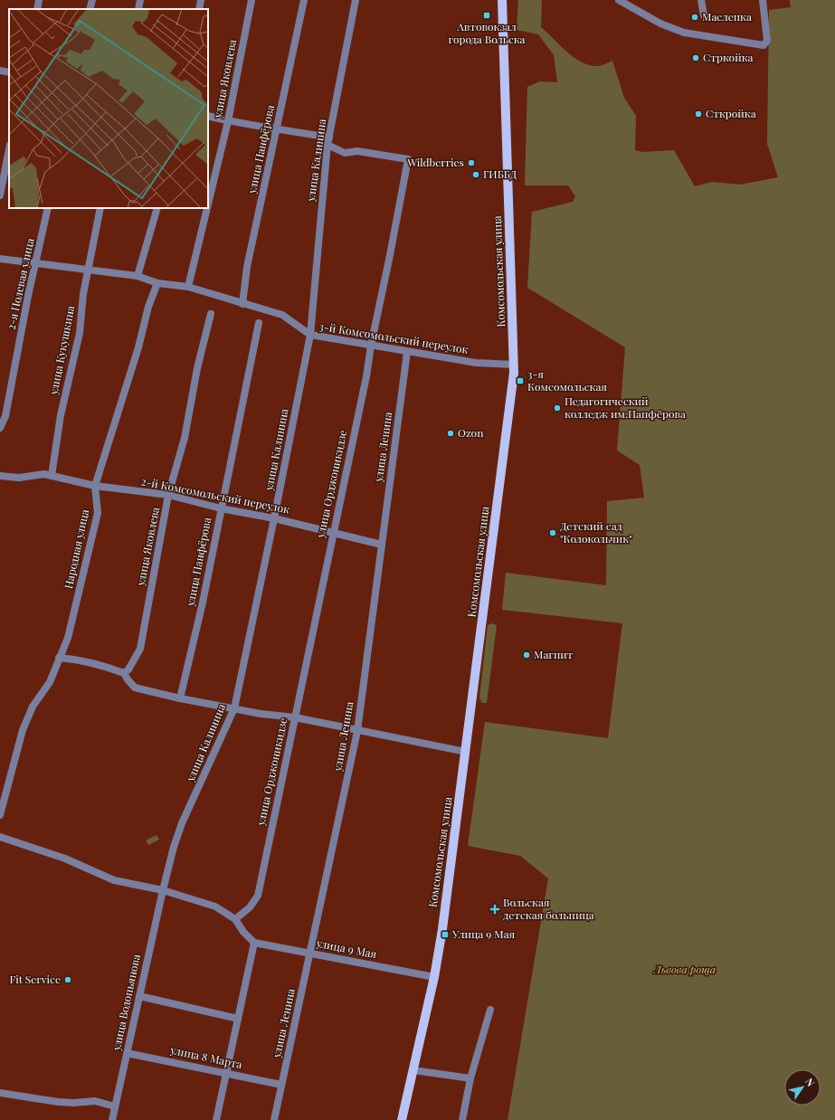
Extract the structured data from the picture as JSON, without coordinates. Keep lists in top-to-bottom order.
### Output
{
  "streets": {
    "main road": ["Комсомольская улица"],
    "street": [
      "улица Яковлева",
      "улица Панфёрова",
      "улица Калинина",
      "2-я Полевая улица",
      "3-й Комсомольский переулок",
      "улица Кукушкина",
      "улица Ленина",
      "улица Орджоникидзе",
      "2-й Комсомольский переулок",
      "Народная улица",
      "улица 9 Мая",
      "улица Водопьянова",
      "улица 8 Марта"
    ]
  },
  "crossings": [
    ["улица Яковлева", "3-й Комсомольский переулок"],
    ["улица Яковлева", "2-й Комсомольский переулок"],
    ["улица Панфёрова", "3-й Комсомольский переулок"],
    ["улица Панфёрова", "2-й Комсомольский переулок"],
    ["улица Калинина", "3-й Комсомольский переулок"],
    ["улица Калинина", "улица Орджоникидзе"],
    ["улица Калинина", "2-й Комсомольский переулок"],
    ["улица Калинина", "улица Водопьянова"],
    ["Комсомольская улица", "3-й Комсомольский переулок"],
    ["Комсомольская улица", "улица 9 Мая"],
    ["2-я Полевая улица", "3-й Комсомольский переулок"],
    ["3-й Комсомольский переулок", "улица Кукушкина"],
    ["3-й Комсомольский переулок", "улица Ленина"],
    ["3-й Комсомольский переулок", "улица Орджоникидзе"],
    ["3-й Комсомольский переулок", "Народная улица"],
    ["улица Кукушкина", "2-й Комсомольский переулок"],
    ["улица Ленина", "2-й Комсомольский переулок"],
    ["улица Ленина", "улица 9 Мая"],
    ["улица Ленина", "улица 8 Марта"],
    ["улица Орджоникидзе", "2-й Комсомольский переулок"],
    ["2-й Комсомольский переулок", "Народная улица"],
    ["улица Водопьянова", "улица 8 Марта"]
  ],
  "parks": ["Львова роща"],
  "places": {
    "transit": ["Автовокзал города Вольска", "3-я Комсомольская", "Улица 9 Мая"],
    "other": [
      "Масленка",
      "Стркойка",
      "Сткройка",
      "Wildberries",
      "ГИББД",
      "Педагогический колледж им.Панфёрова",
      "Ozon",
      "Детский сад \"Колокольчик\"",
      "Магнит",
      "Fit Service"
    ],
    "health": ["Вольская детская больница"]
  },
  "north": "top right"
}
